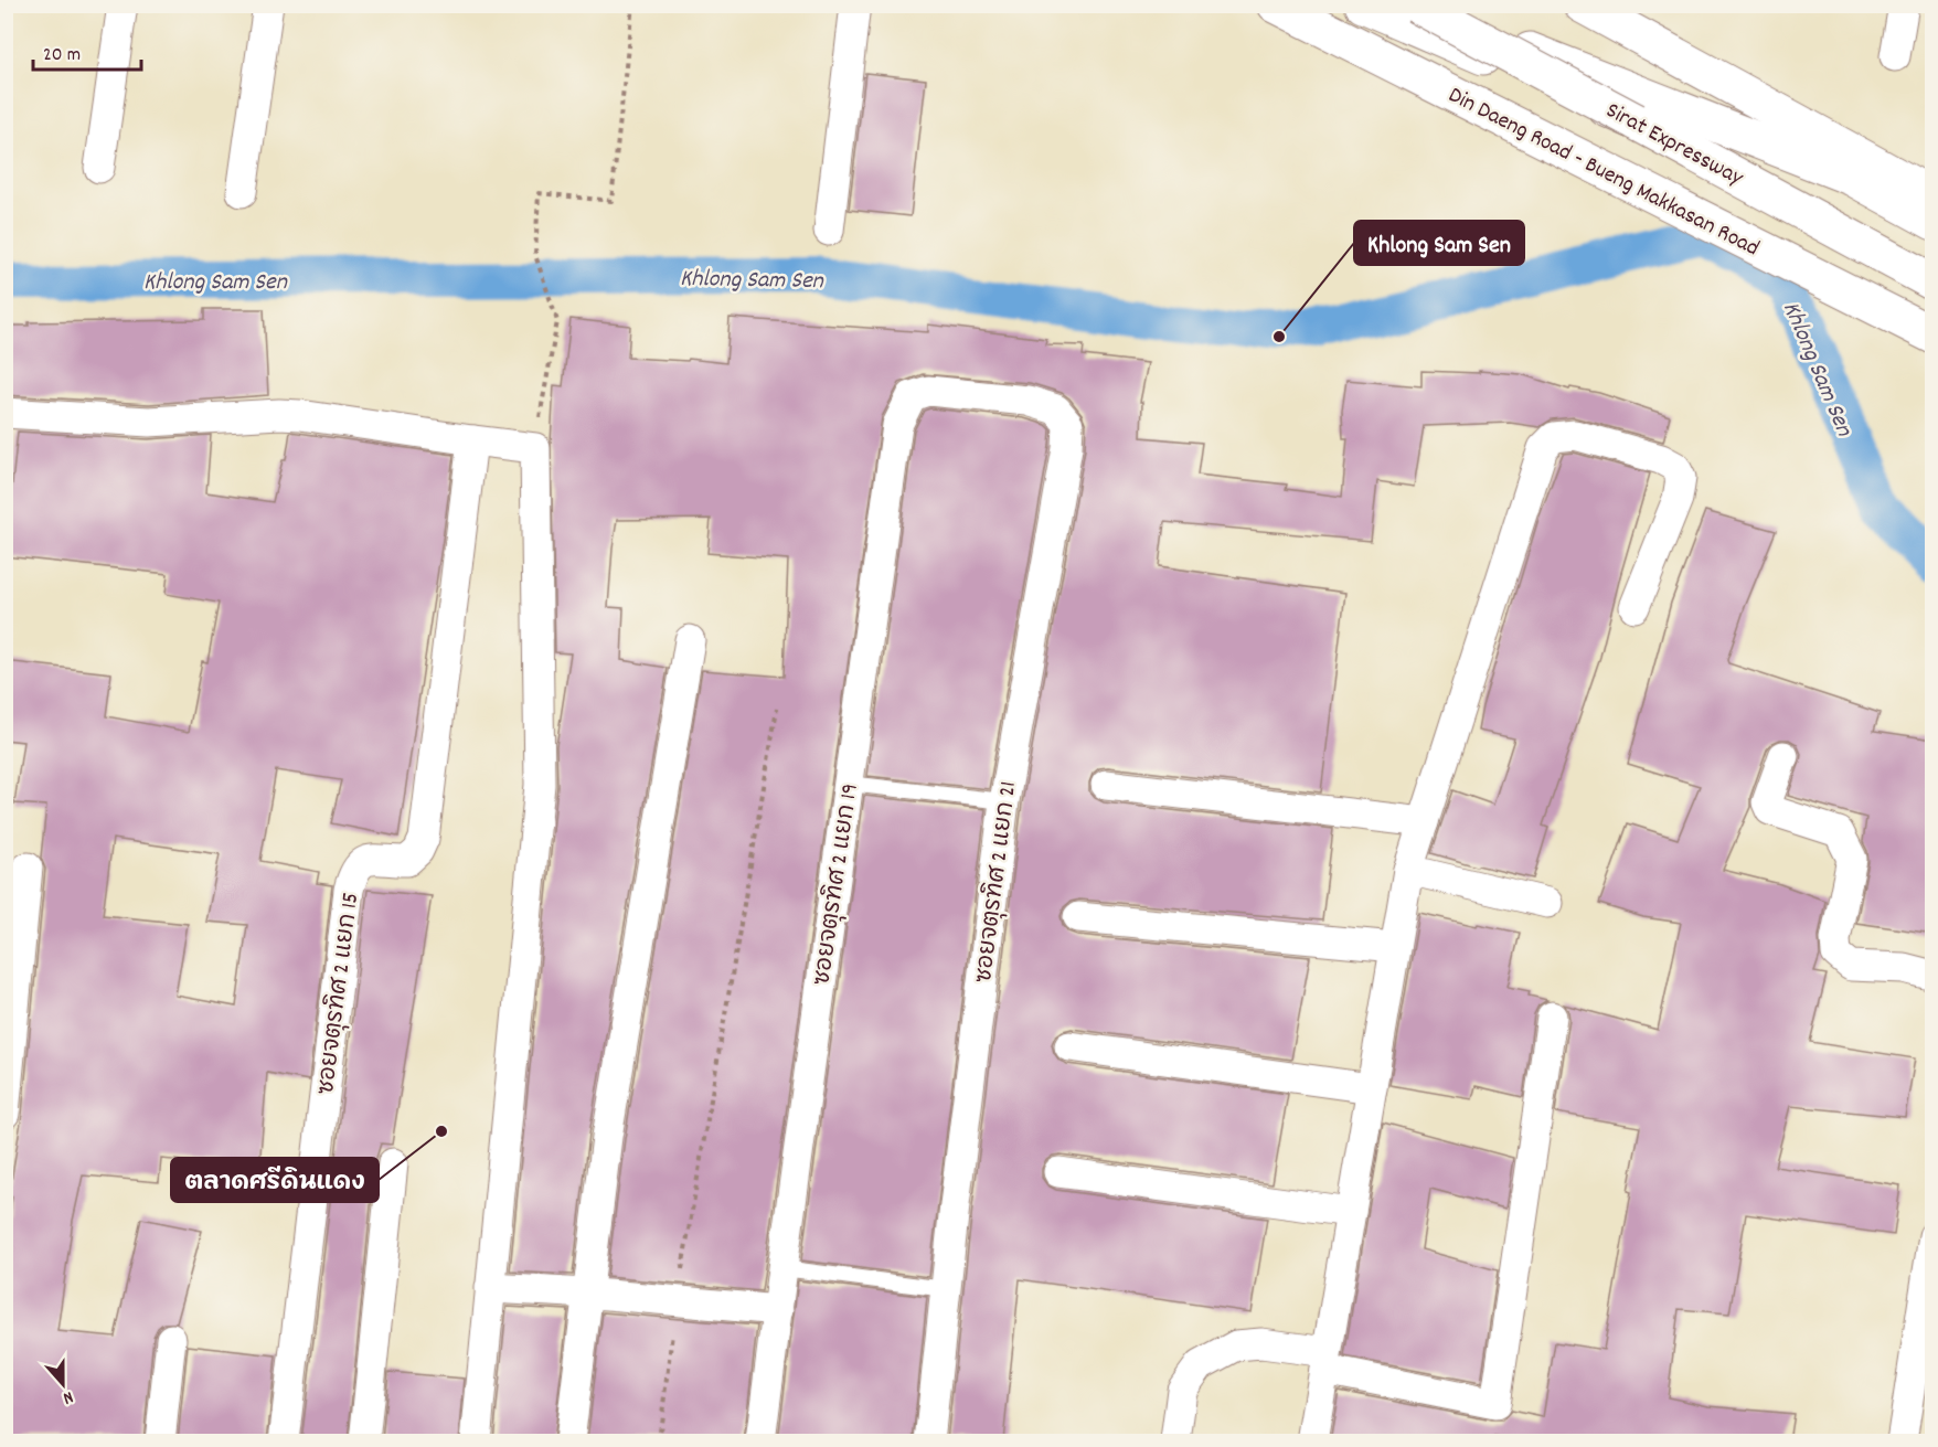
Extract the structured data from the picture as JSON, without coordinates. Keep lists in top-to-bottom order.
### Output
{
  "streets": {
    "main road": ["Sirat Expressway", "Din Daeng Road - Bueng Makkasan Road"],
    "street": ["ซอยจตุรทิศ 2 แยก 21", "ซอยจตุรทิศ 2 แยก 19", "ซอยจตุรทิศ 2 แยก 15"]
  },
  "crossings": [
    ["ซอยจตุรทิศ 2 แยก 21", "ซอยจตุรทิศ 2 แยก 19"]
  ],
  "water": ["Khlong Sam Sen"],
  "places": ["Khlong Sam Sen", "ตลาดศรีดินแดง"],
  "scale_bar": "20 m",
  "north": "bottom"
}
